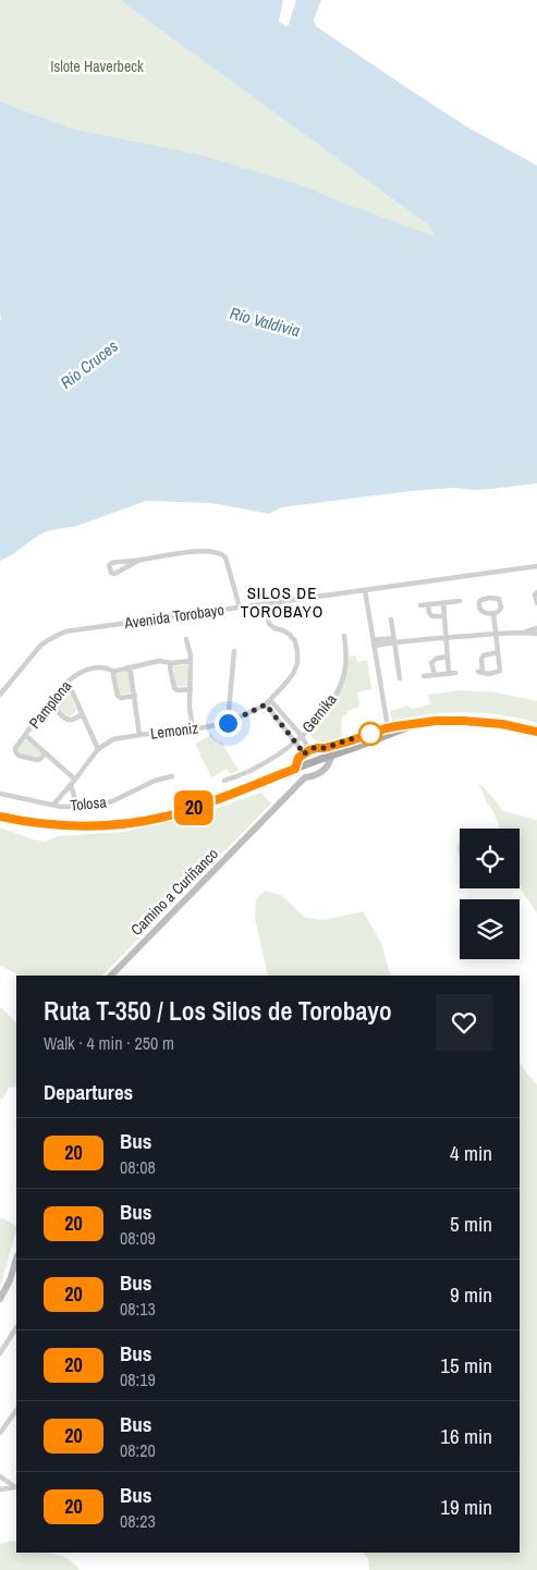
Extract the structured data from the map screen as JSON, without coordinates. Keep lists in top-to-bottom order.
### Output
{
  "streets": {
    "street": [
      "Avenida Torobayo",
      "Pamplona",
      "Gernika",
      "Lemoniz",
      "Tolosa",
      "Camino a Curiñanco"
    ]
  },
  "crossings": [
    ["Avenida Torobayo", "Lemoniz"],
    ["Lemoniz", "Tolosa"]
  ],
  "districts": ["SILOS DE TOROBAYO"],
  "water": ["Río Valdivia", "Río Cruces"],
  "parks": ["Islote Haverbeck"],
  "lines": ["bus line 20"],
  "page": {
    "on_map": "20",
    "heading": [
      ["Ruta T-350 / Los Silos de Torobayo", "Walk · 4 min · 250 m"],
      "Departures"
    ],
    "list": [
      {
        "mark": "20",
        "name": "Bus",
        "note": "08:08",
        "value": "4 min"
      },
      {
        "mark": "20",
        "name": "Bus",
        "note": "08:09",
        "value": "5 min"
      },
      {
        "mark": "20",
        "name": "Bus",
        "note": "08:13",
        "value": "9 min"
      },
      {
        "mark": "20",
        "name": "Bus",
        "note": "08:19",
        "value": "15 min"
      },
      {
        "mark": "20",
        "name": "Bus",
        "note": "08:20",
        "value": "16 min"
      },
      {
        "mark": "20",
        "name": "Bus",
        "note": "08:23",
        "value": "19 min"
      }
    ]
  }
}
